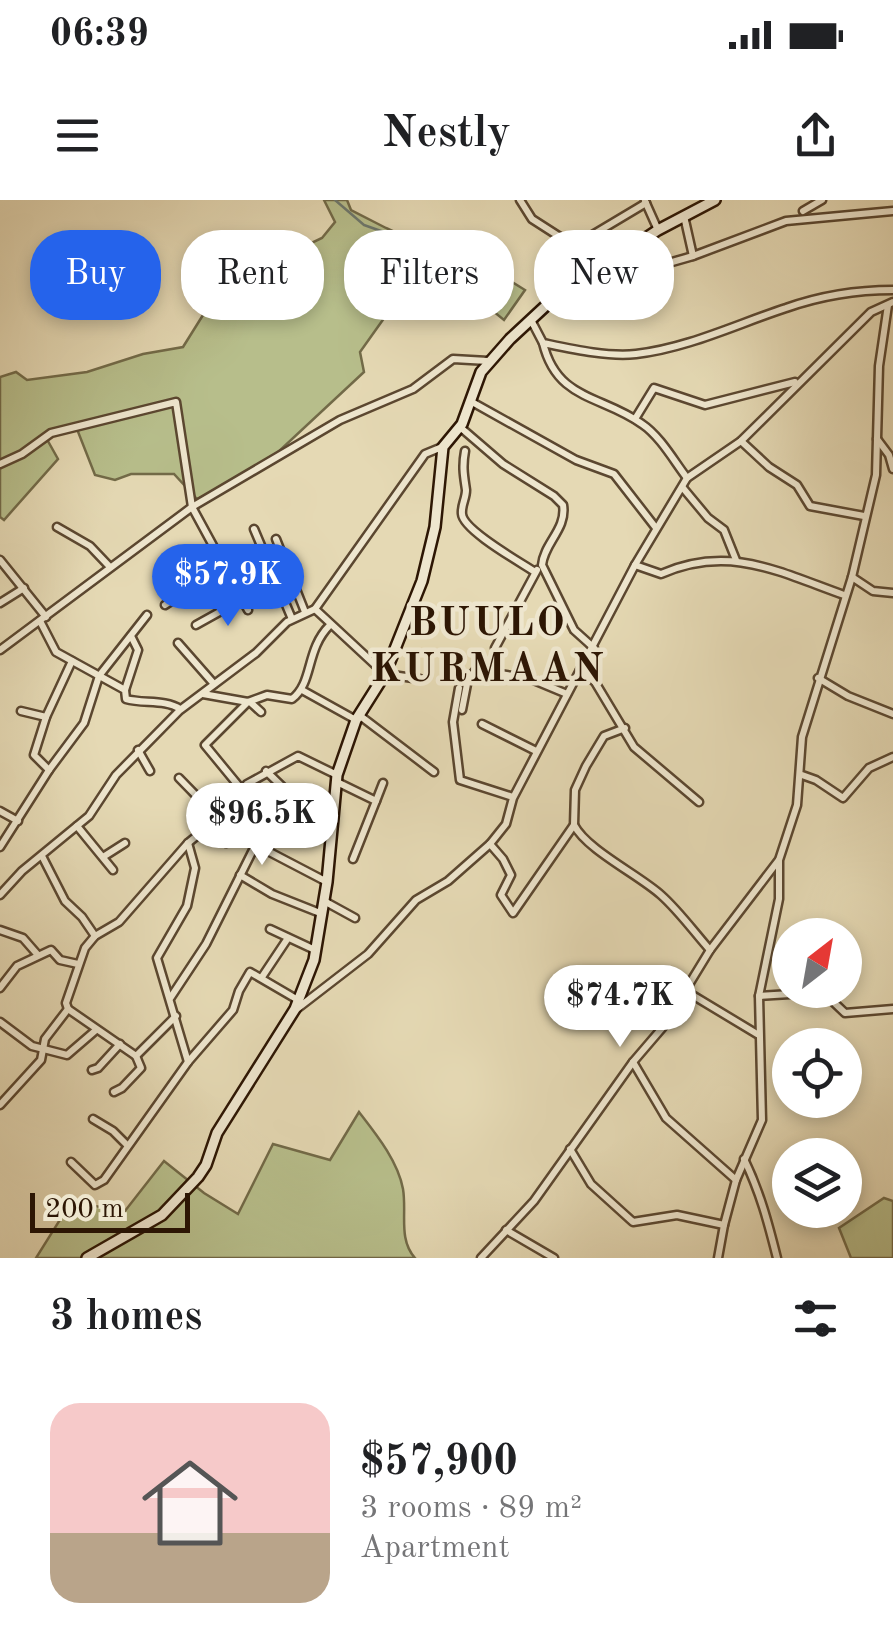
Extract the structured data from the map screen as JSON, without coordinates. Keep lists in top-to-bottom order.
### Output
{
  "districts": ["BUULO KURMAAN"],
  "scale_bar": "200 m",
  "north": "top right",
  "page": {
    "status": "06:39",
    "header": "Nestly",
    "chip": [
      "Buy",
      "Rent",
      "Filters",
      "New"
    ],
    "price": ["$57.9K", "$96.5K", "$74.7K"],
    "scale": "200 m",
    "heading": "3 homes",
    "list": [
      {
        "name": "$57,900",
        "note": "3 rooms · 89 m² · Apartment"
      }
    ]
  }
}
